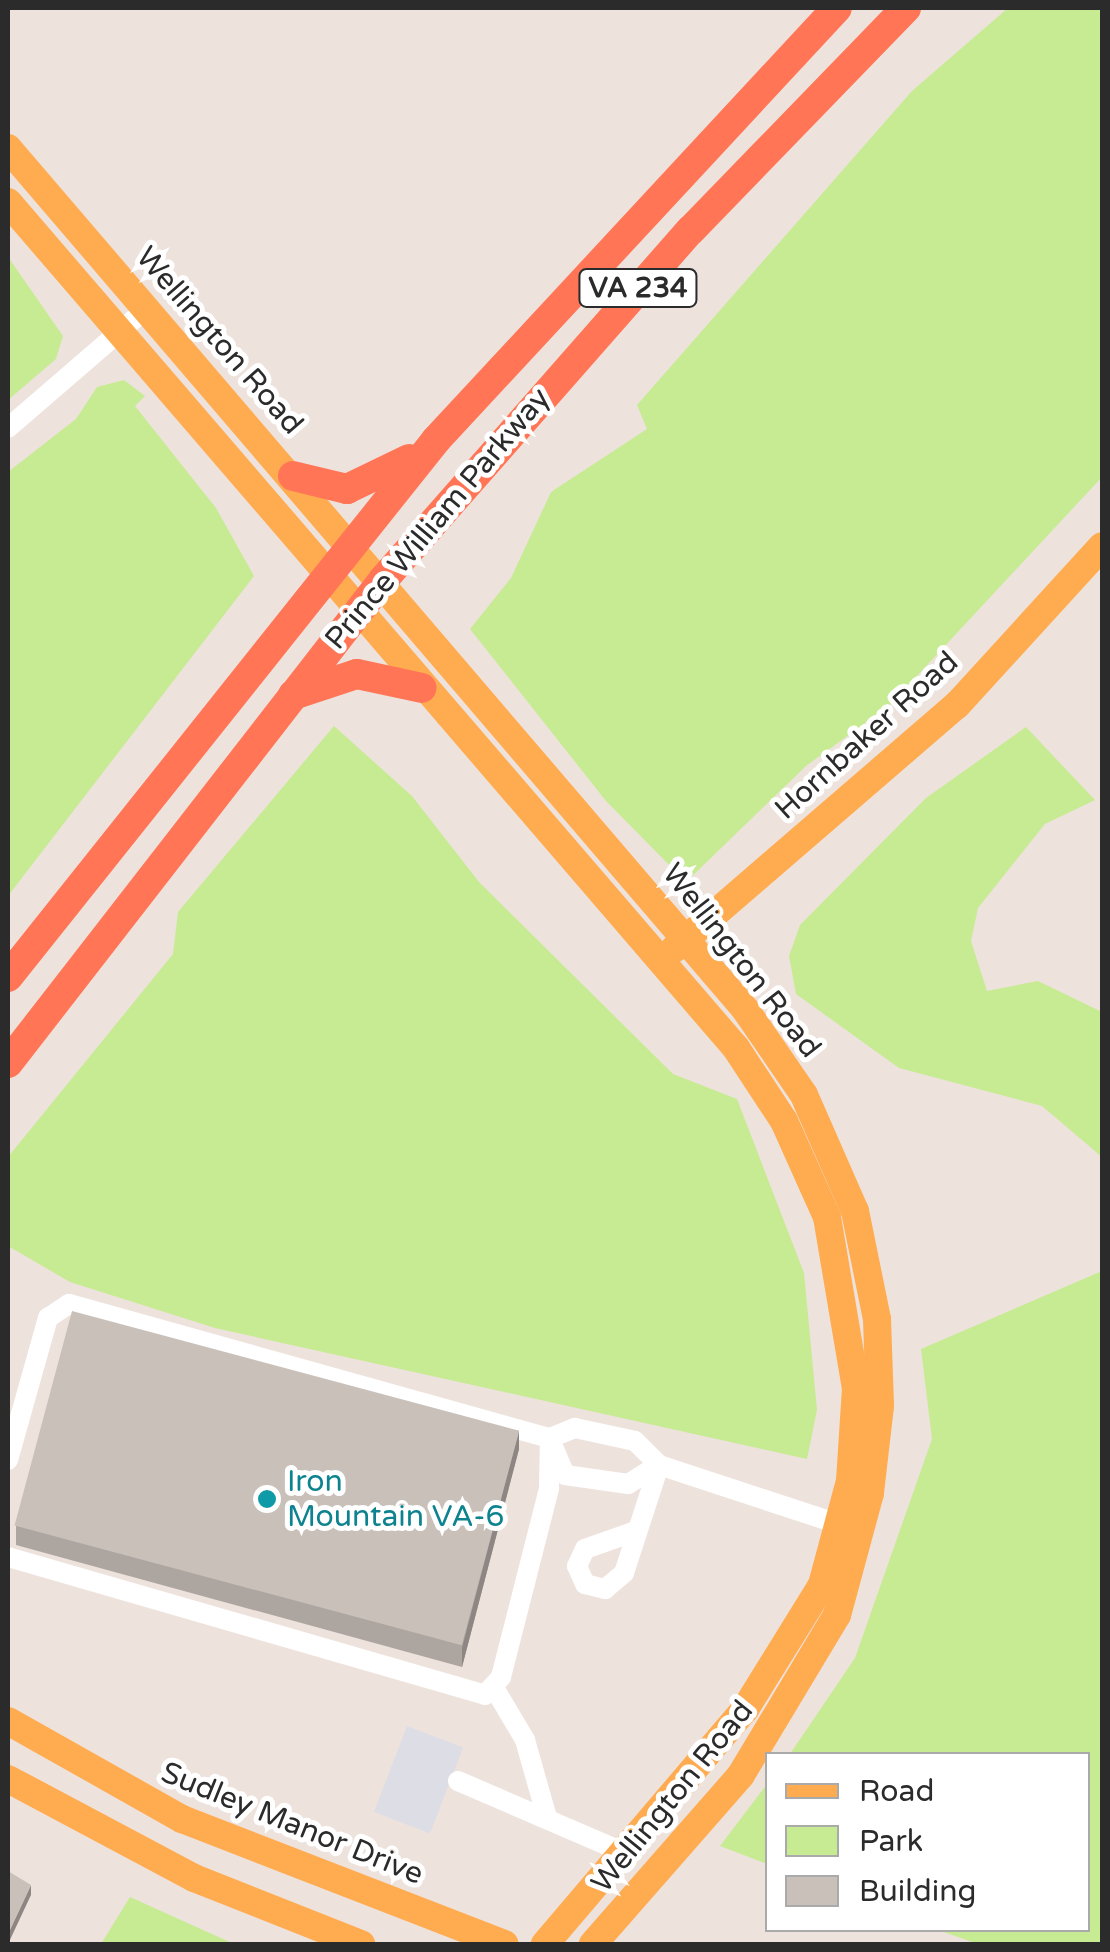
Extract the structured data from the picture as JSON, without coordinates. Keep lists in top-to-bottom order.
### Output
{
  "streets": {
    "highway": ["VA 234", "Prince William Parkway"],
    "main road": ["Wellington Road", "Hornbaker Road", "Sudley Manor Drive"]
  },
  "crossings": [
    ["Wellington Road", "Prince William Parkway"],
    ["Wellington Road", "Hornbaker Road"]
  ],
  "places": ["Iron Mountain VA-6"],
  "legend": ["Road", "Park", "Building"]
}
